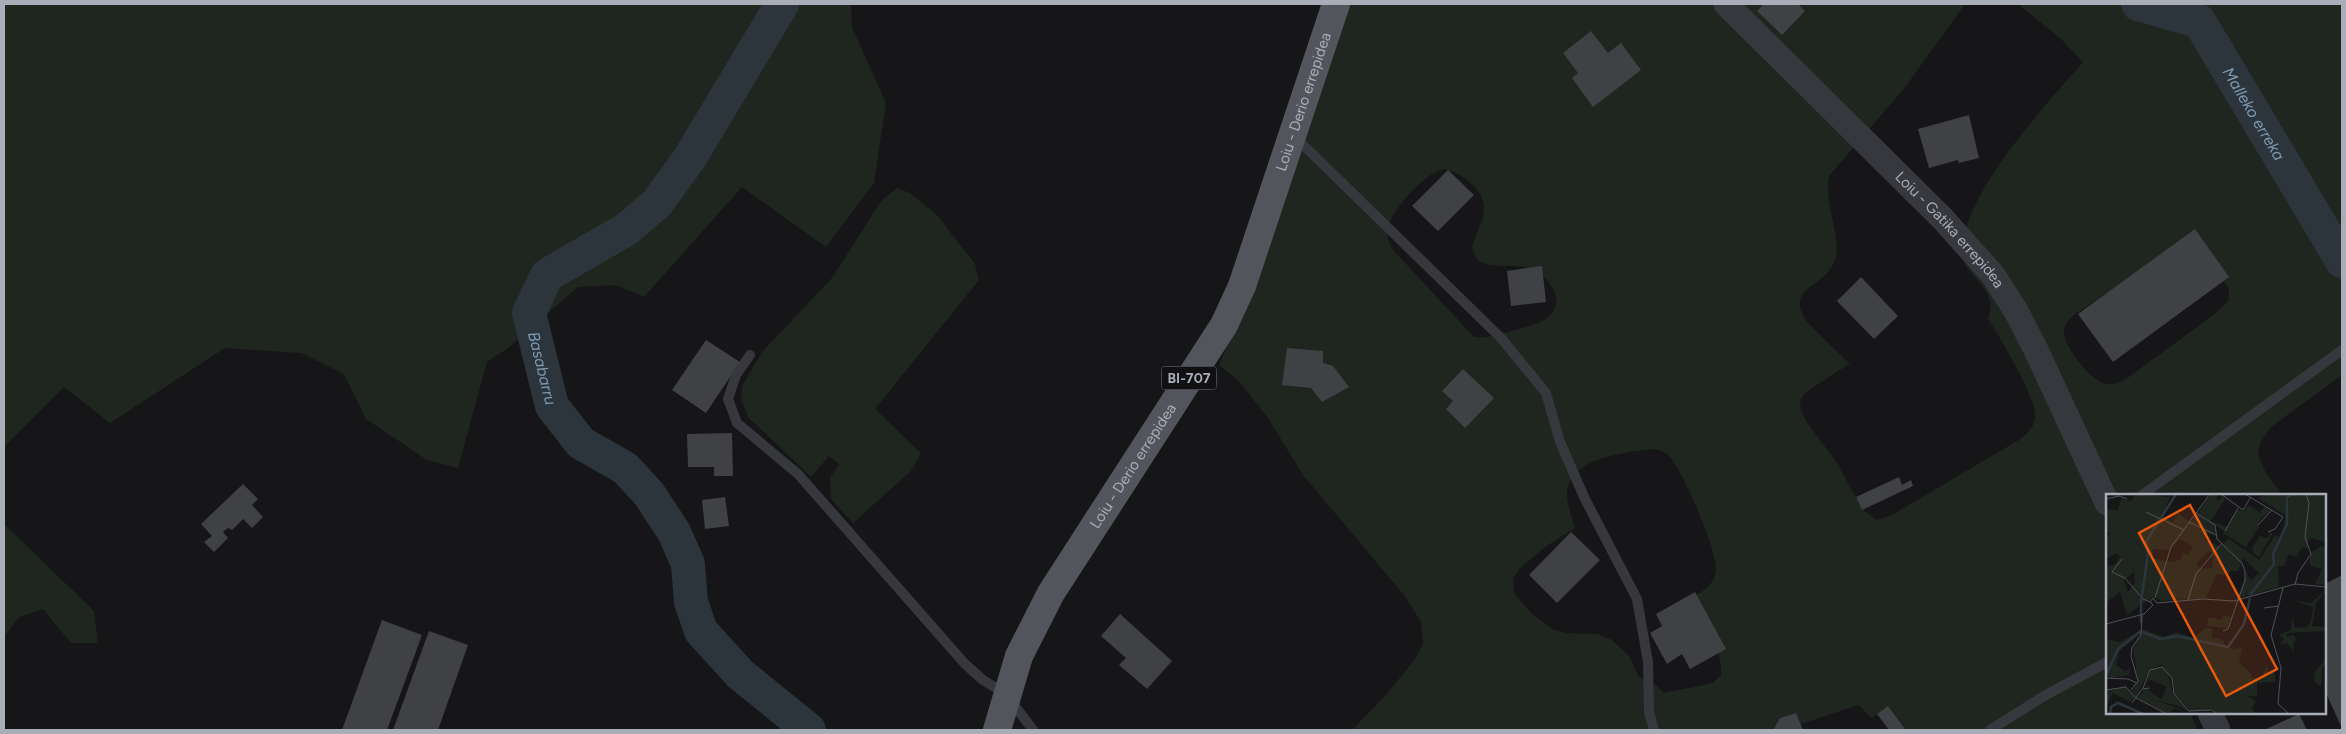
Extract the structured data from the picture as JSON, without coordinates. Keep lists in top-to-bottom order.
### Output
{
  "streets": {
    "main road": ["Loiu - Derio errepidea", "BI-707"],
    "street": ["Loiu - Gatika errepidea"]
  },
  "water": ["Malleko erreka", "Basabarru"]
}
